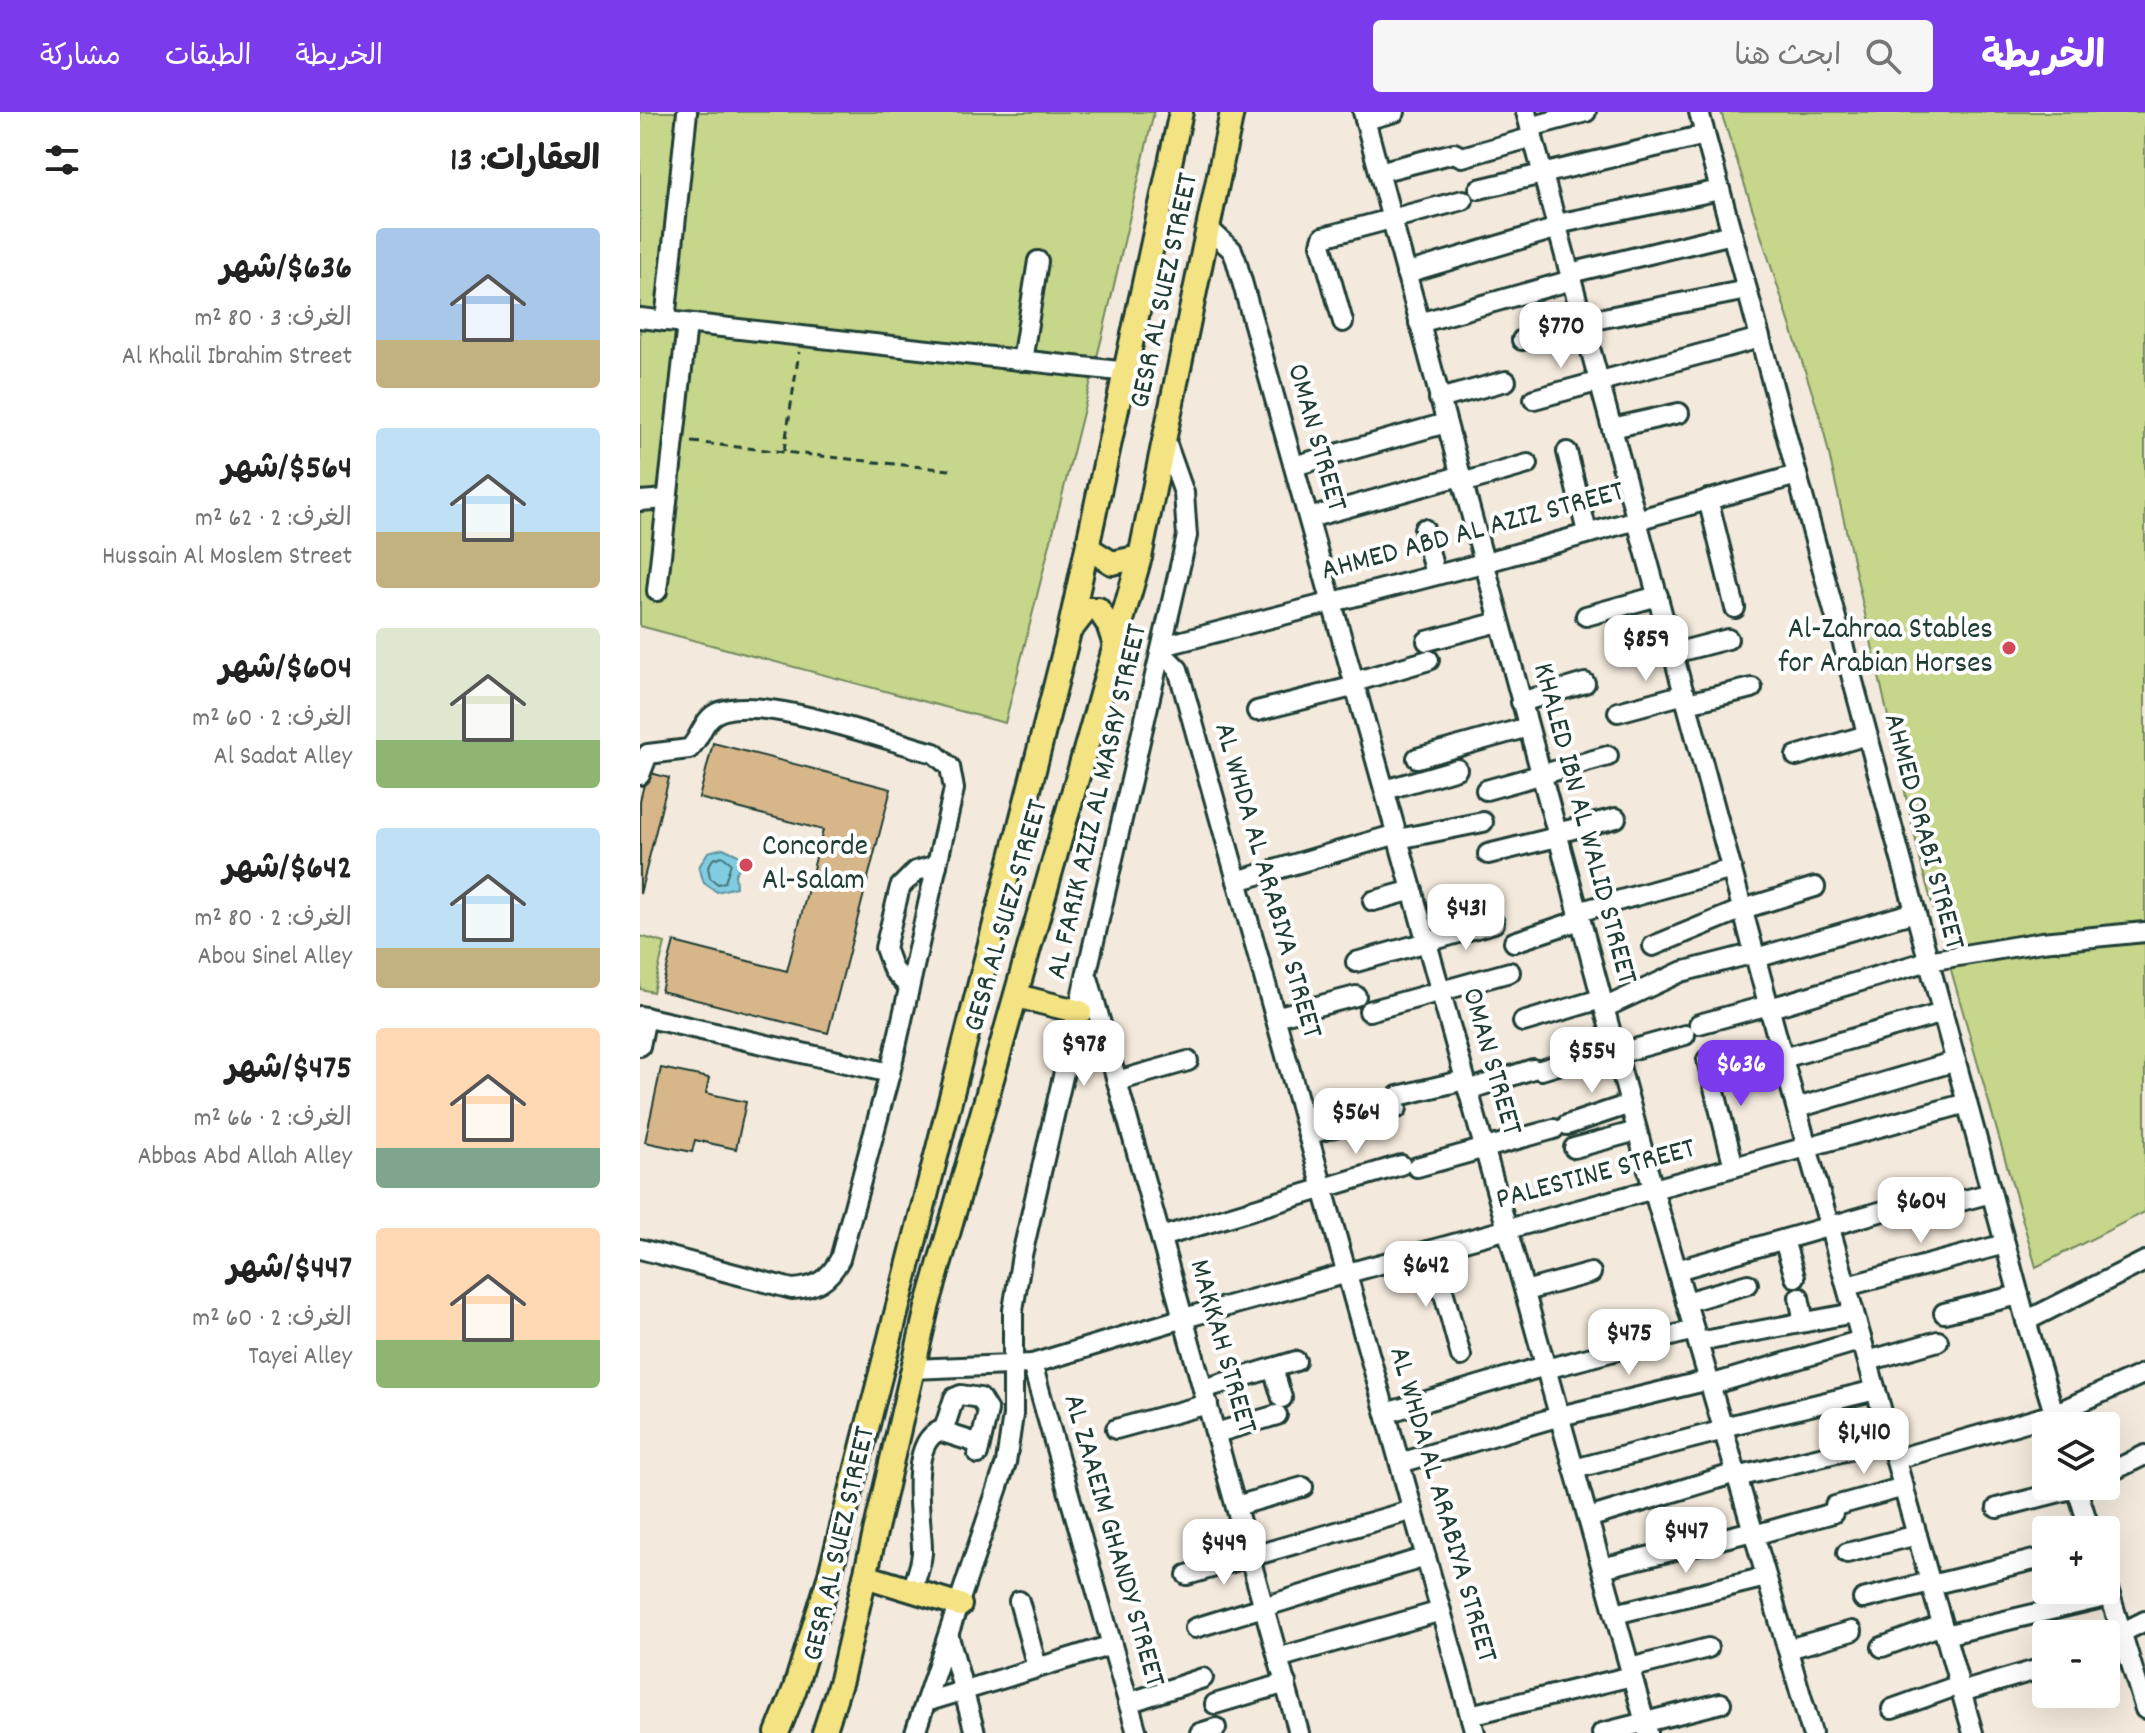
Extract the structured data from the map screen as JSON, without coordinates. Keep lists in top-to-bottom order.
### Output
{
  "streets": {
    "main road": ["GESR AL SUEZ STREET"],
    "street": [
      "OMAN STREET",
      "AHMED ABD AL AZIZ STREET",
      "AL FARIK AZIZ AL MASRY STREET",
      "KHALED IBN AL WALID STREET",
      "AHMED ORABI STREET",
      "AL WHDA AL ARABIYA STREET",
      "PALESTINE STREET",
      "MAKKAH STREET",
      "AL ZAAEIM GHANDY STREET"
    ]
  },
  "crossings": [
    ["GESR AL SUEZ STREET", "OMAN STREET"],
    ["GESR AL SUEZ STREET", "AL FARIK AZIZ AL MASRY STREET"],
    ["GESR AL SUEZ STREET", "PALESTINE STREET"],
    ["OMAN STREET", "AHMED ABD AL AZIZ STREET"],
    ["OMAN STREET", "PALESTINE STREET"],
    ["AHMED ABD AL AZIZ STREET", "AL FARIK AZIZ AL MASRY STREET"],
    ["AHMED ABD AL AZIZ STREET", "KHALED IBN AL WALID STREET"],
    ["AHMED ABD AL AZIZ STREET", "AHMED ORABI STREET"],
    ["AHMED ABD AL AZIZ STREET", "AL WHDA AL ARABIYA STREET"],
    ["AL FARIK AZIZ AL MASRY STREET", "AL WHDA AL ARABIYA STREET"],
    ["AL FARIK AZIZ AL MASRY STREET", "PALESTINE STREET"],
    ["AL FARIK AZIZ AL MASRY STREET", "MAKKAH STREET"],
    ["KHALED IBN AL WALID STREET", "PALESTINE STREET"],
    ["AHMED ORABI STREET", "PALESTINE STREET"],
    ["AL WHDA AL ARABIYA STREET", "PALESTINE STREET"],
    ["PALESTINE STREET", "MAKKAH STREET"],
    ["PALESTINE STREET", "AL ZAAEIM GHANDY STREET"]
  ],
  "places": ["Al-Zahraa Stables for Arabian Horses", "Concorde Al-Salam"],
  "page": {
    "header": "الخريطة",
    "search": "ابحث هنا",
    "nav": ["الخريطة", "الطبقات", "مشاركة"],
    "heading": "العقارات: 13",
    "list": [
      {
        "name": "$636/شهر",
        "note": "الغرف: 3 · 80 m² · Al Khalil Ibrahim Street"
      },
      {
        "name": "$564/شهر",
        "note": "الغرف: 2 · 62 m² · Hussain Al Moslem Street"
      },
      {
        "name": "$604/شهر",
        "note": "الغرف: 2 · 60 m² · Al Sadat Alley"
      },
      {
        "name": "$642/شهر",
        "note": "الغرف: 2 · 80 m² · Abou Sinel Alley"
      },
      {
        "name": "$475/شهر",
        "note": "الغرف: 2 · 66 m² · Abbas Abd Allah Alley"
      },
      {
        "name": "$447/شهر",
        "note": "الغرف: 2 · 60 m² · Tayei Alley"
      }
    ],
    "price": [
      "$770",
      "$859",
      "$431",
      "$978",
      "$554",
      "$636",
      "$564",
      "$604",
      "$642",
      "$475",
      "$1,410",
      "$447",
      "$449"
    ],
    "map_buttons": ["+", "−"]
  }
}
